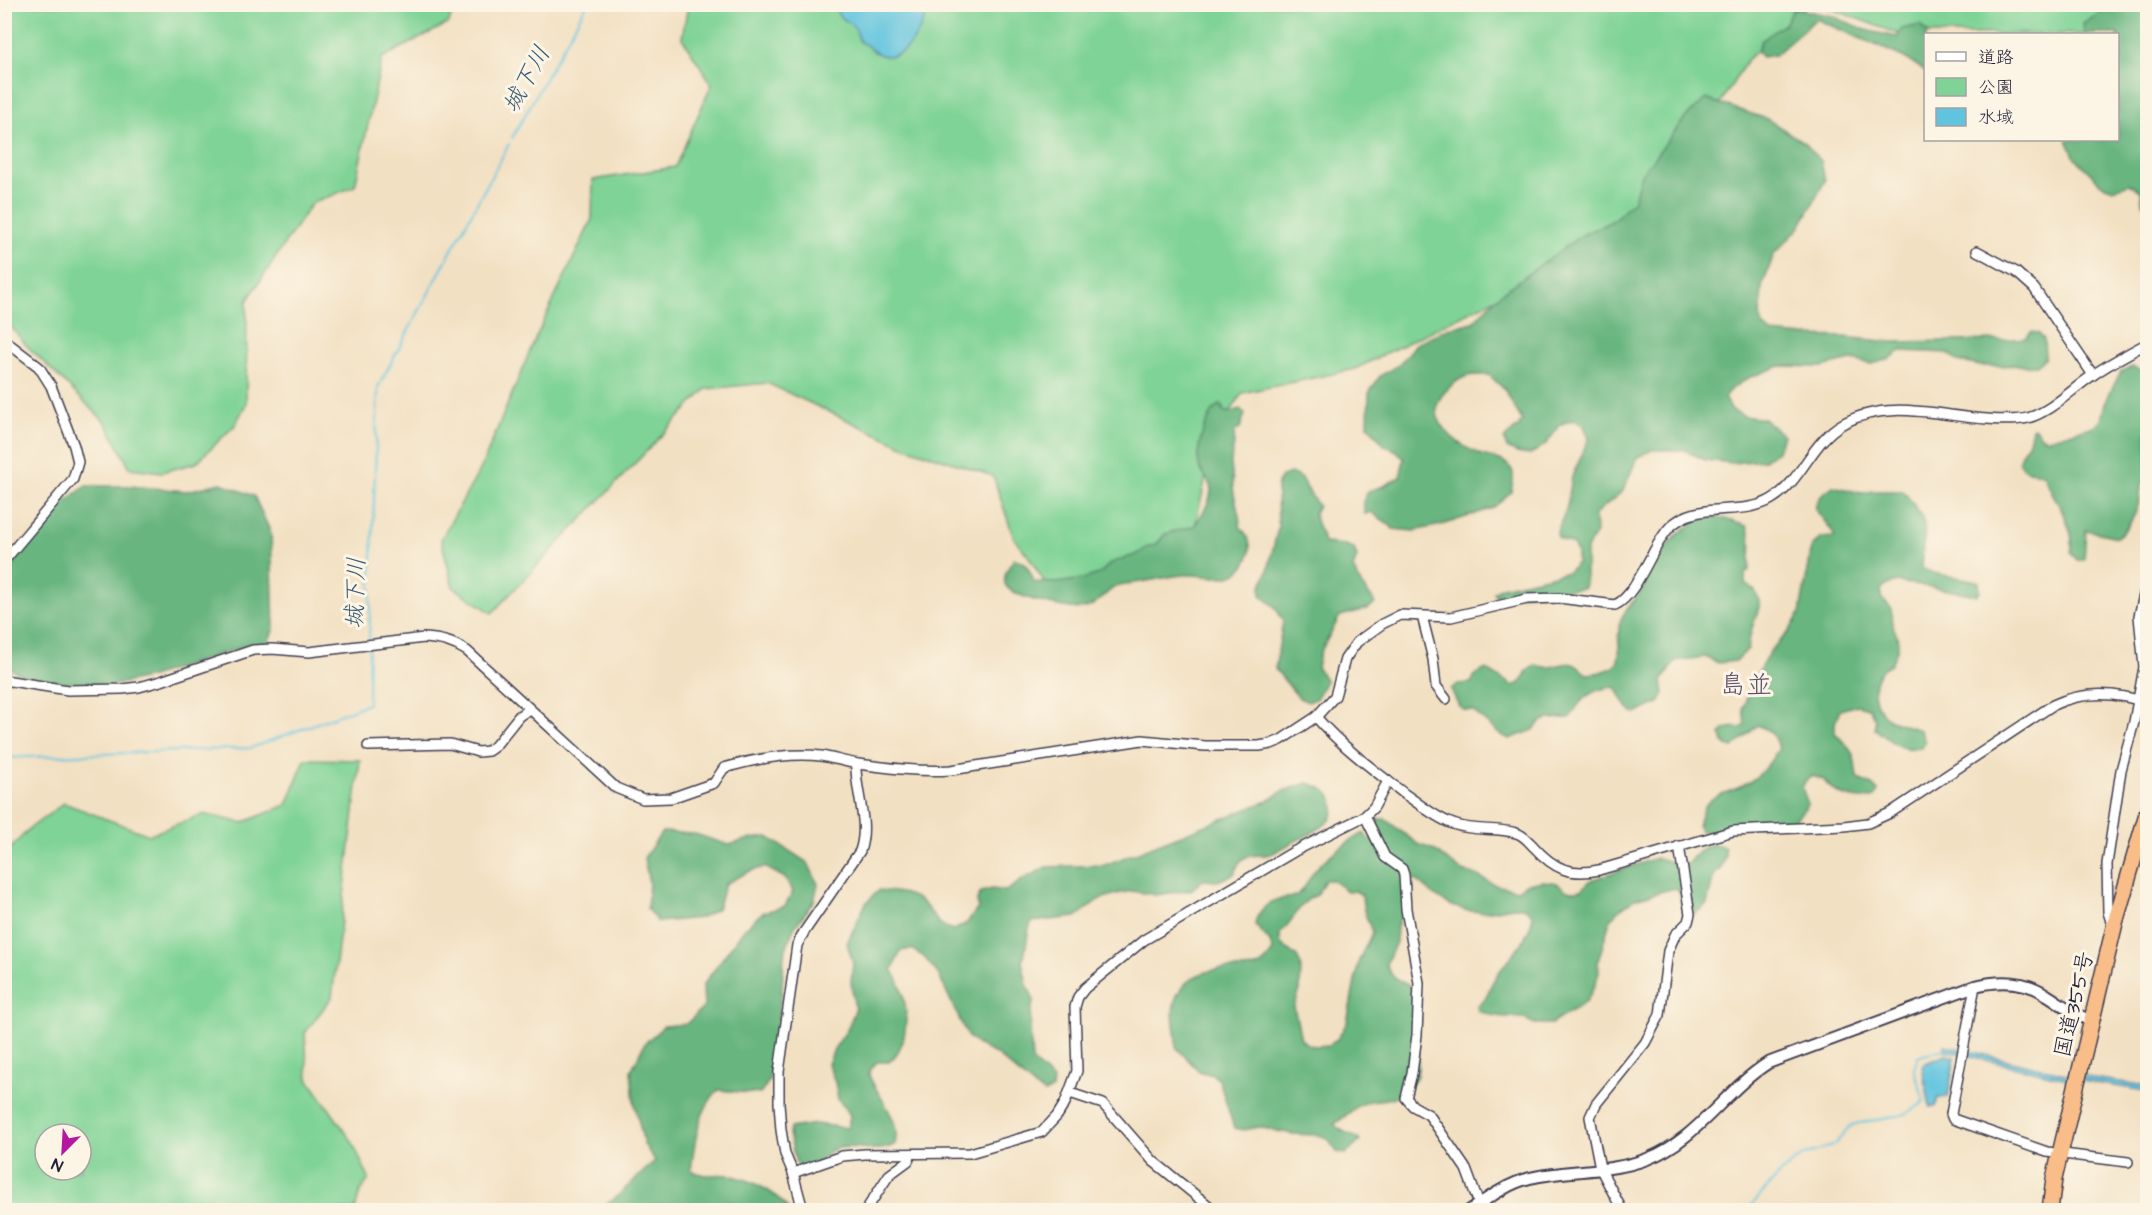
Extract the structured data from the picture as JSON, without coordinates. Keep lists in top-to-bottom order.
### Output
{
  "streets": {
    "highway": ["国道355号"]
  },
  "districts": ["島並"],
  "water": ["城下川"],
  "legend": ["道路", "公園", "水域"],
  "north": "bottom left"
}
